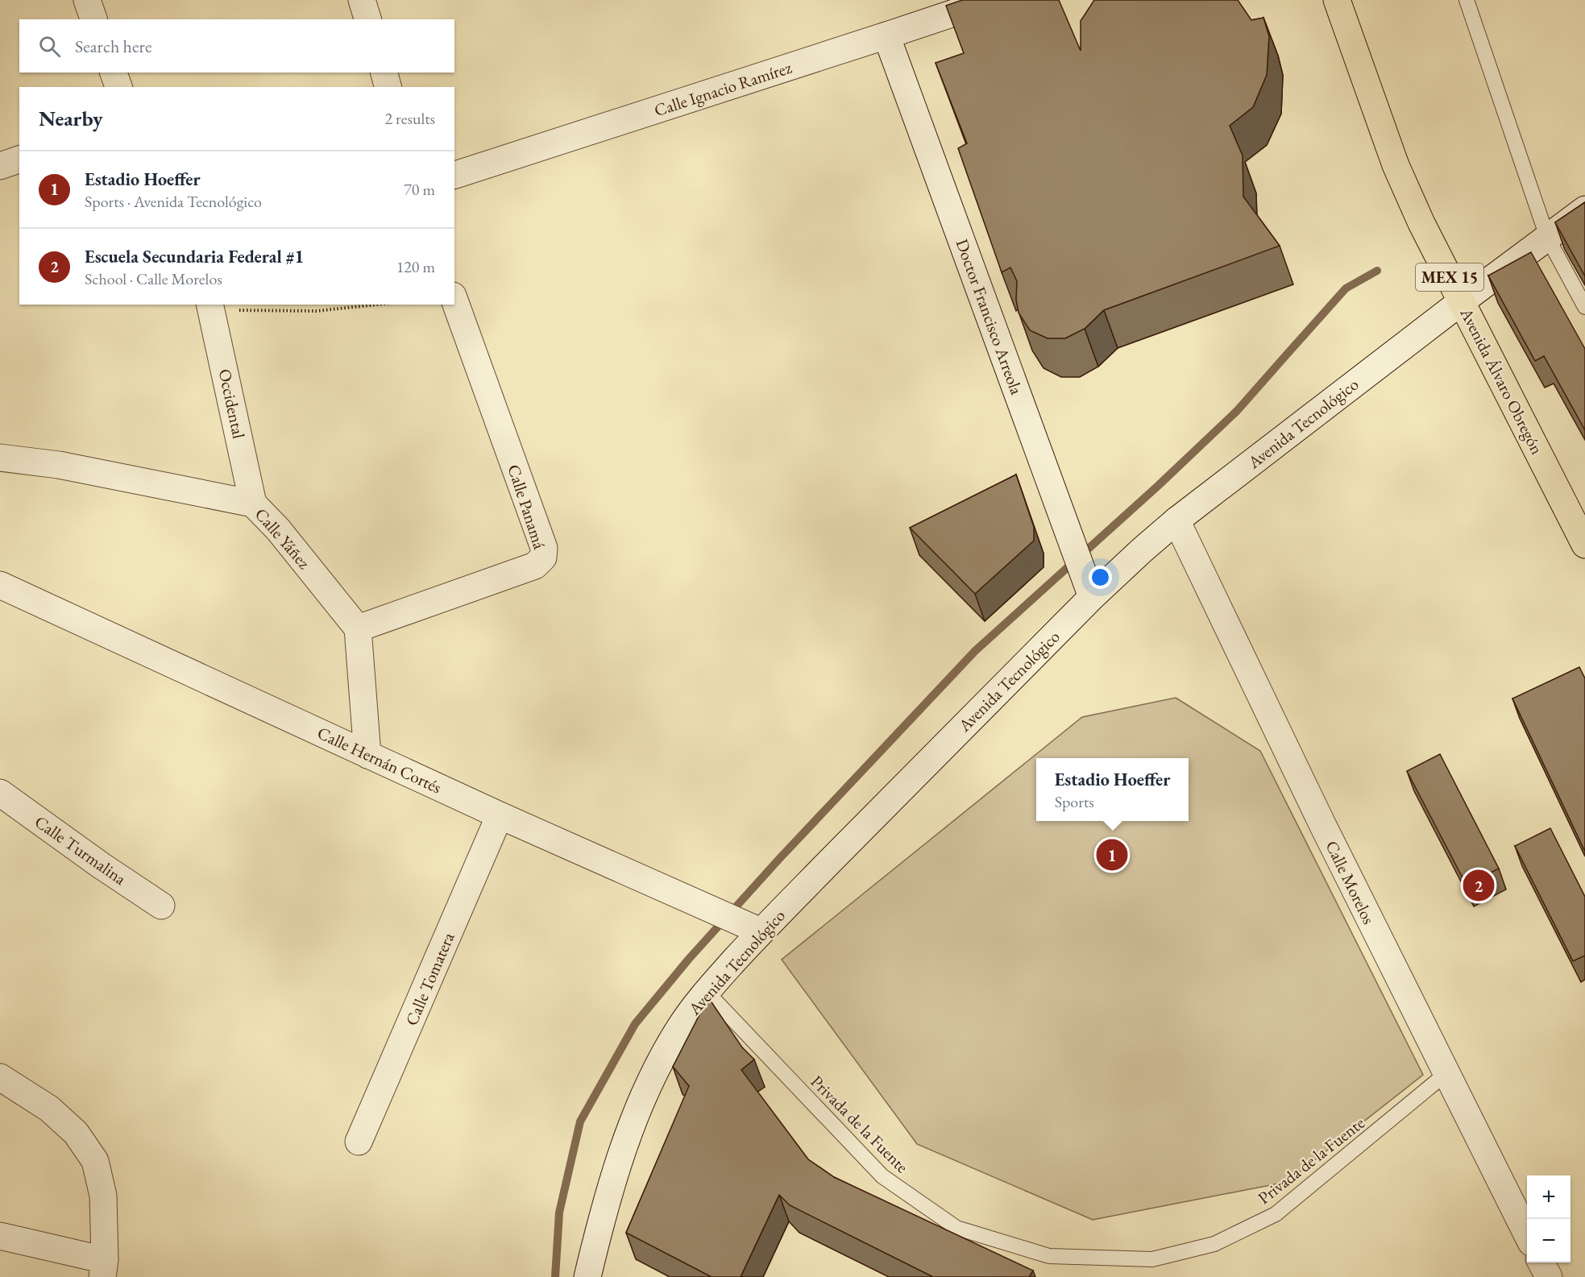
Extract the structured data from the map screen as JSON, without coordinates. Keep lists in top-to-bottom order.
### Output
{
  "streets": {
    "highway": ["MEX 15", "Avenida Álvaro Obregón"],
    "street": [
      "Calle Ignacio Ramírez",
      "Doctor Francisco Arreola",
      "Occidental",
      "Avenida Tecnológico",
      "Calle Panamá",
      "Calle Yáñez",
      "Calle Hernán Cortés",
      "Calle Turmalina",
      "Calle Morelos",
      "Calle Tomatera"
    ],
    "lane": ["Privada de la Fuente"]
  },
  "crossings": [
    ["Calle Ignacio Ramírez", "Doctor Francisco Arreola"],
    ["Doctor Francisco Arreola", "Avenida Tecnológico"],
    ["Avenida Álvaro Obregón", "Avenida Tecnológico"],
    ["Occidental", "Calle Yáñez"],
    ["Avenida Tecnológico", "Calle Hernán Cortés"],
    ["Avenida Tecnológico", "Calle Morelos"],
    ["Avenida Tecnológico", "Privada de la Fuente"],
    ["Calle Panamá", "Calle Yáñez"],
    ["Calle Hernán Cortés", "Calle Tomatera"],
    ["Calle Morelos", "Privada de la Fuente"]
  ],
  "page": {
    "search": "Search here",
    "heading": ["Nearby", "2 results"],
    "list": [
      {
        "mark": "1",
        "name": "Estadio Hoeffer",
        "note": "Sports · Avenida Tecnológico",
        "value": "70 m"
      },
      {
        "mark": "2",
        "name": "Escuela Secundaria Federal #1",
        "note": "School · Calle Morelos",
        "value": "120 m"
      }
    ],
    "popup": ["Estadio Hoeffer", "Sports"],
    "pins": ["1", "2"],
    "map_buttons": ["+", "−"]
  }
}
